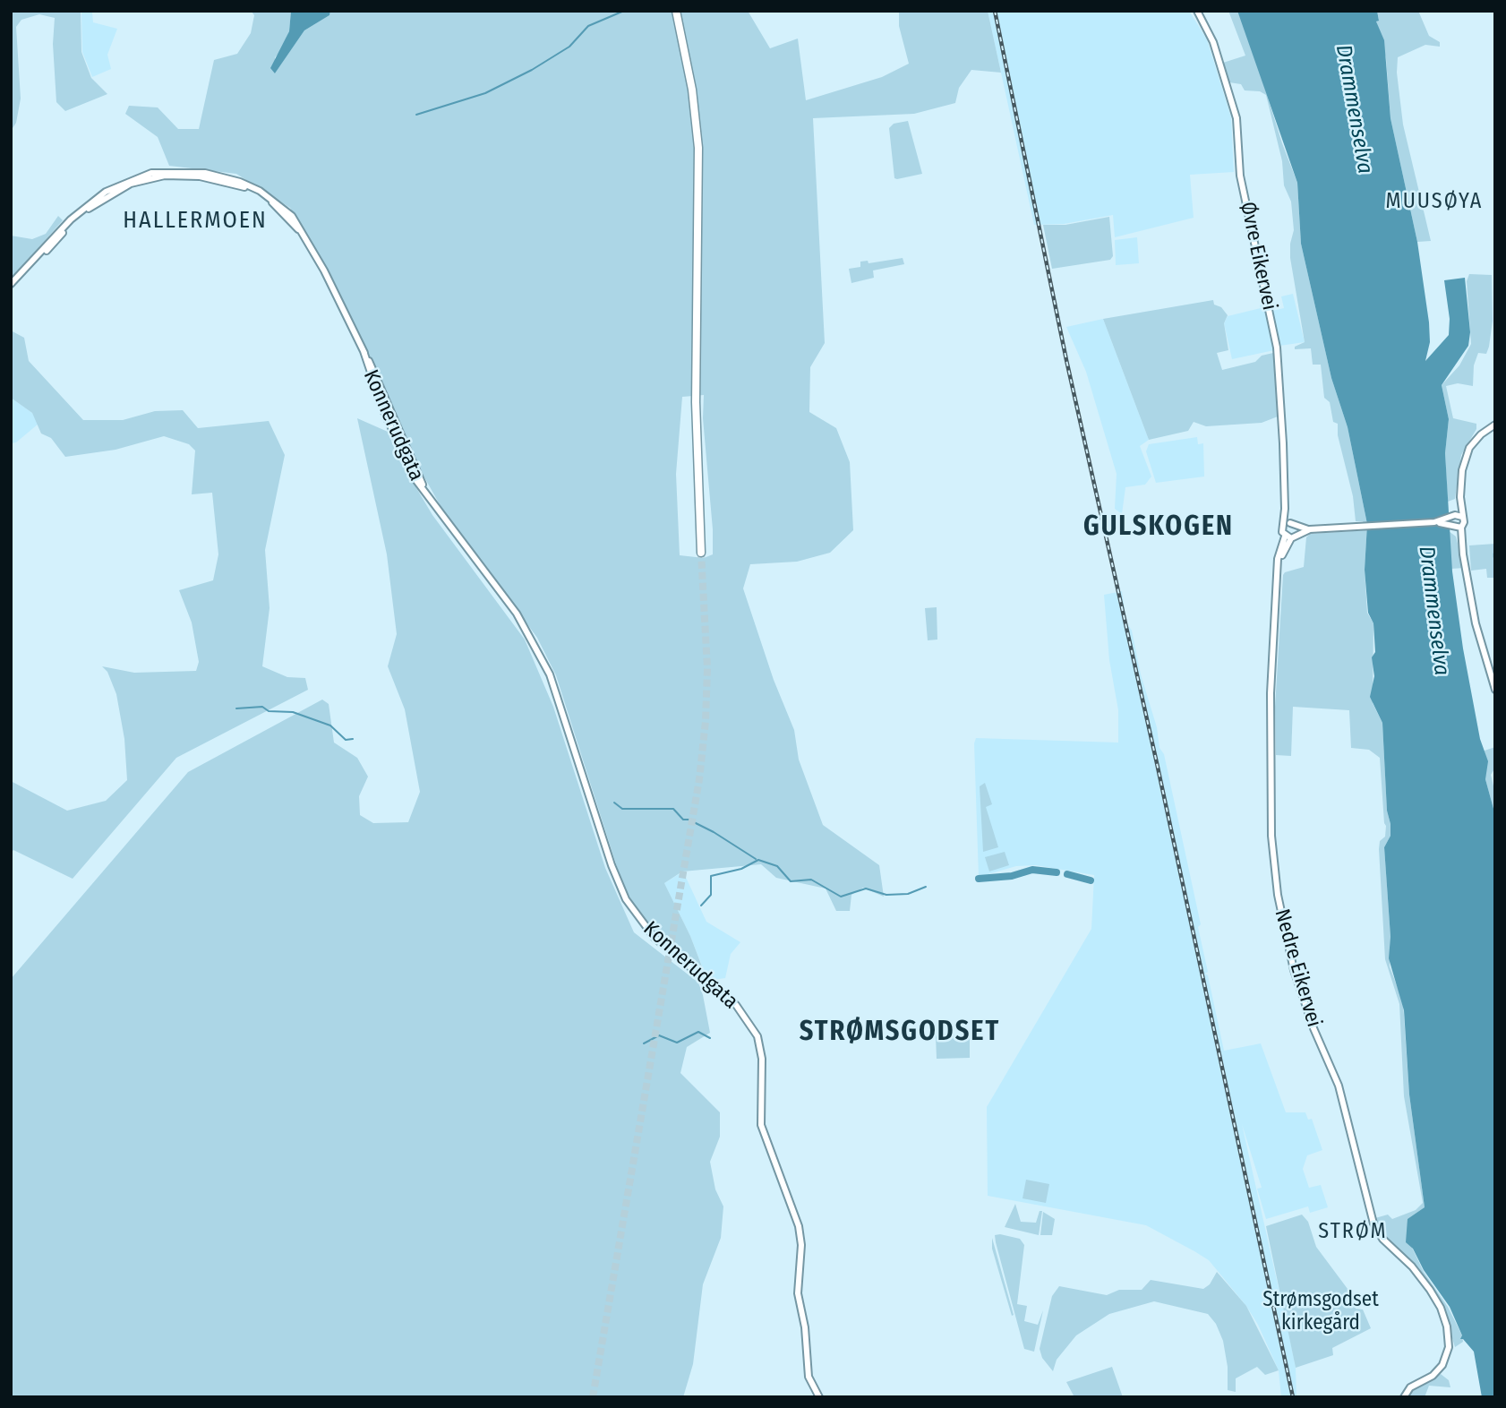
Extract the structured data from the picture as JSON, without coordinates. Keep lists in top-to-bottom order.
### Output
{
  "streets": {
    "main road": ["Øvre Eikervei", "Konnerudgata", "Nedre Eikervei"]
  },
  "districts": [
    "MUUSØYA",
    "HALLERMOEN",
    "GULSKOGEN",
    "STRØMSGODSET",
    "STRØM"
  ],
  "water": ["Drammenselva"],
  "parks": ["Strømsgodset kirkegård"]
}
